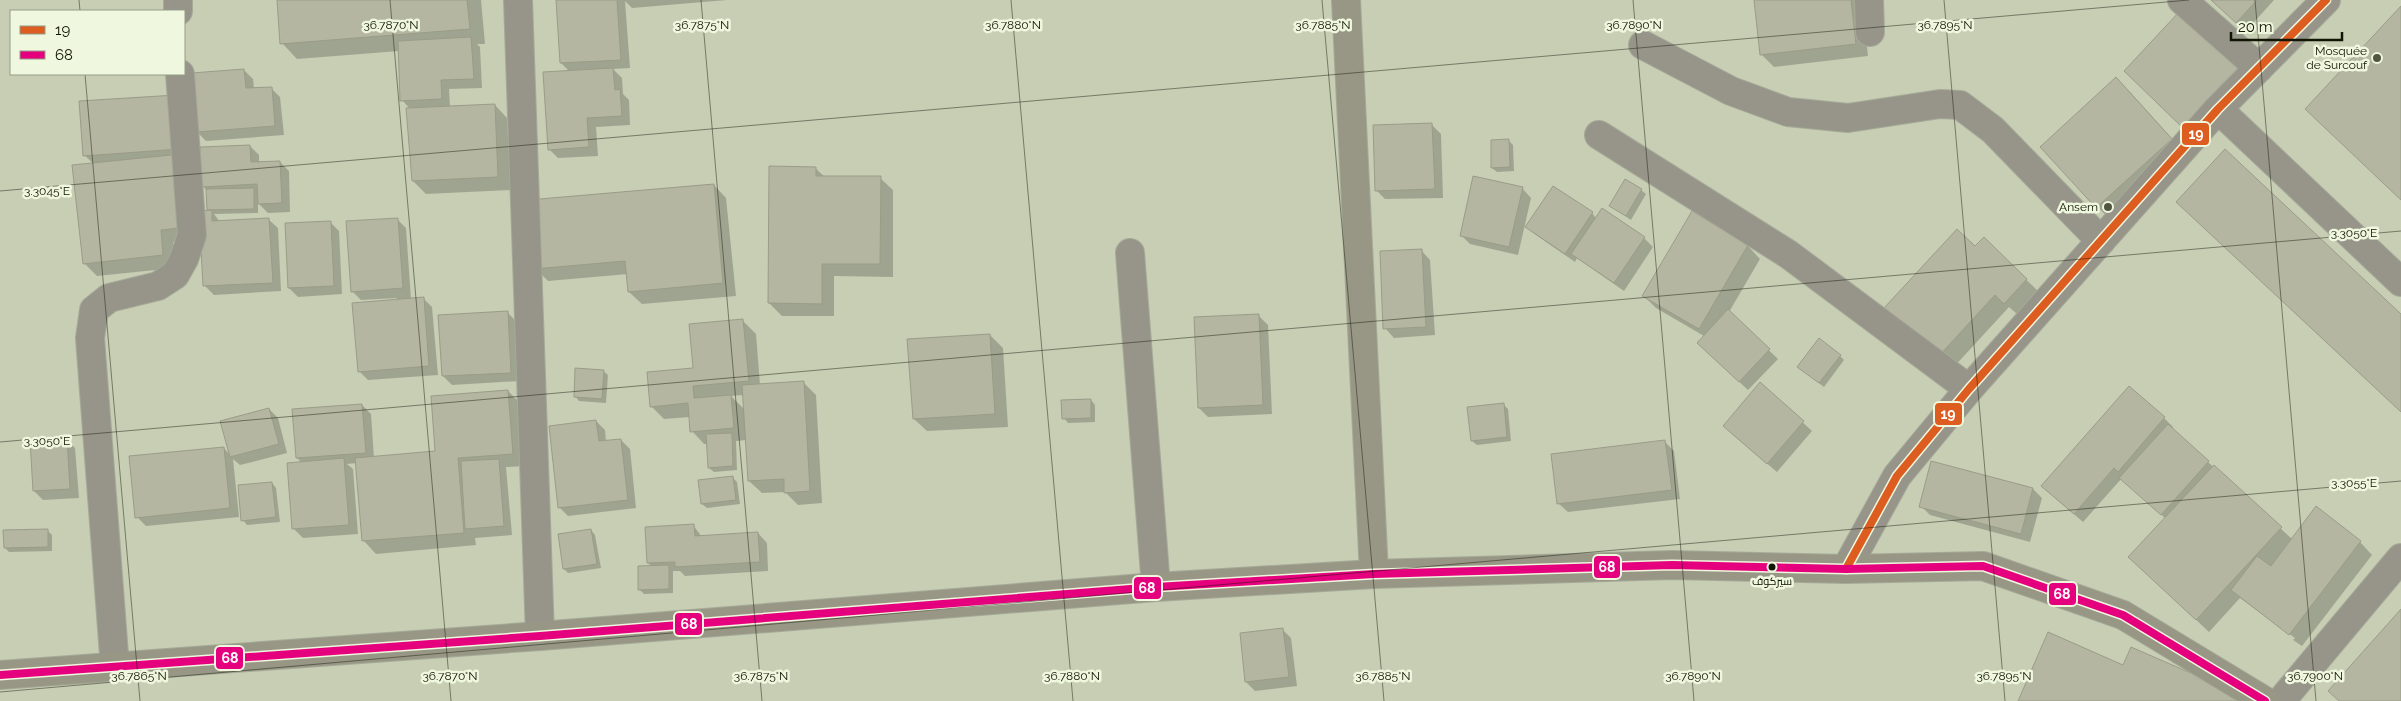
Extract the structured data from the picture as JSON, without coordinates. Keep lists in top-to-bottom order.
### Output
{
  "places": ["Mosquée de Surcouf", "Ansem", "سيركوف"],
  "lines": ["transit line 19", "transit line 68"],
  "legend": ["19", "68"],
  "scale_bar": "20 m",
  "coordinates": [
    "36.7870°N",
    "36.7875°N",
    "36.7880°N",
    "36.7885°N",
    "36.7890°N",
    "36.7895°N",
    "3.3045°E",
    "3.3050°E",
    "3.3055°E",
    "36.7865°N",
    "36.7900°N"
  ]
}
